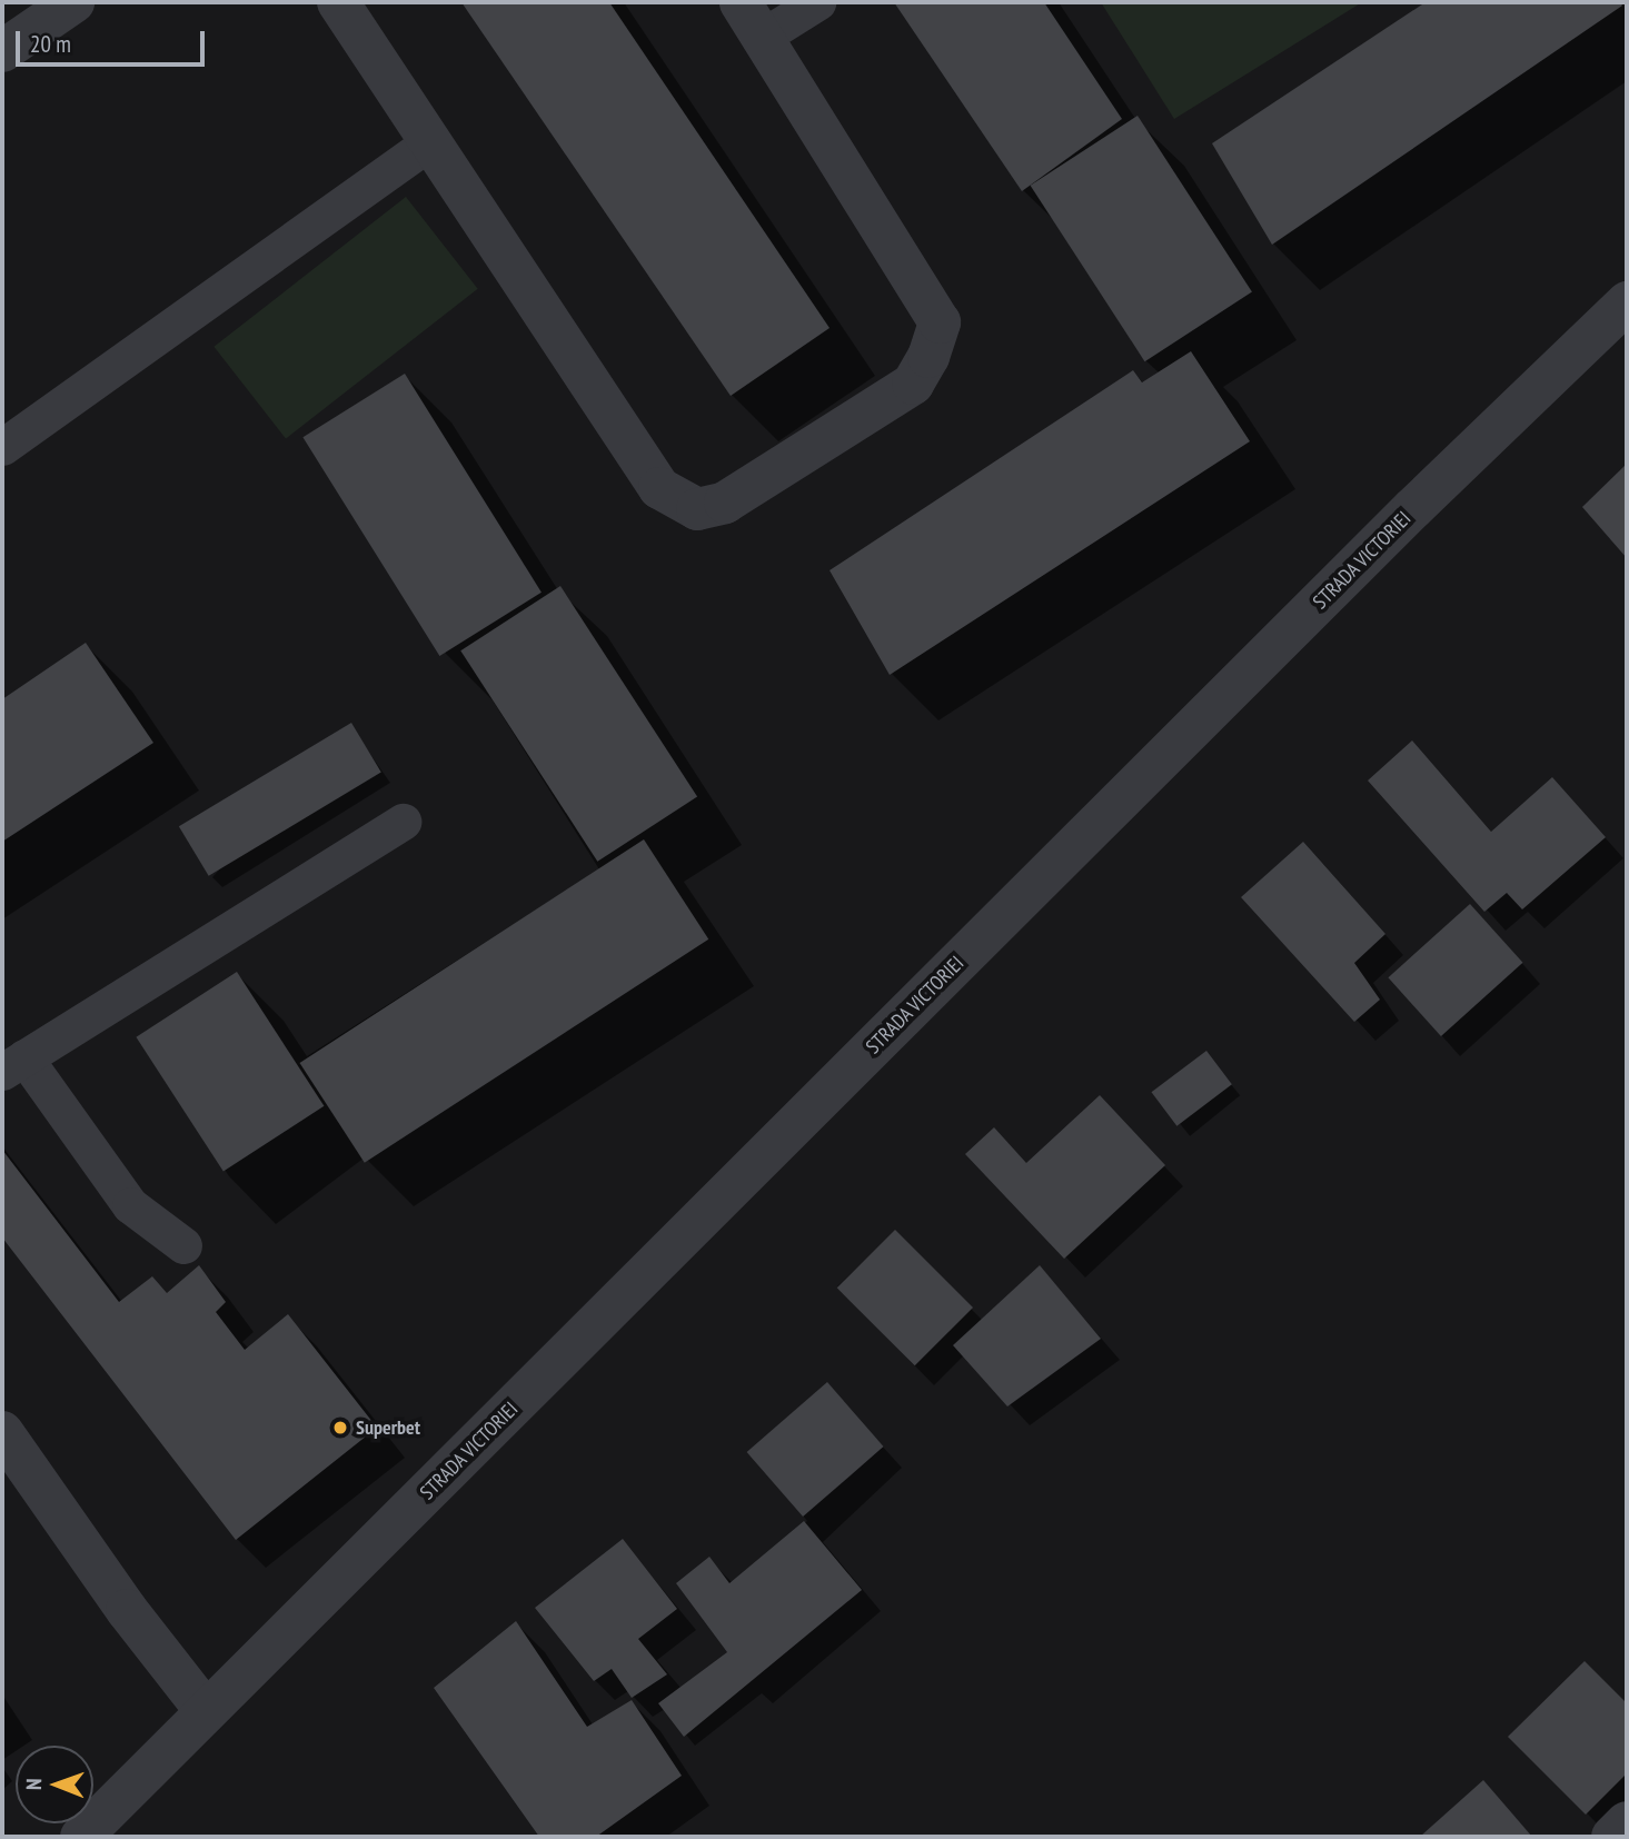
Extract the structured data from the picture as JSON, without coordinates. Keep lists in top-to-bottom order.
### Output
{
  "streets": {
    "street": ["STRADA VICTORIEI"]
  },
  "places": ["Superbet"],
  "scale_bar": "20 m",
  "north": "left"
}
